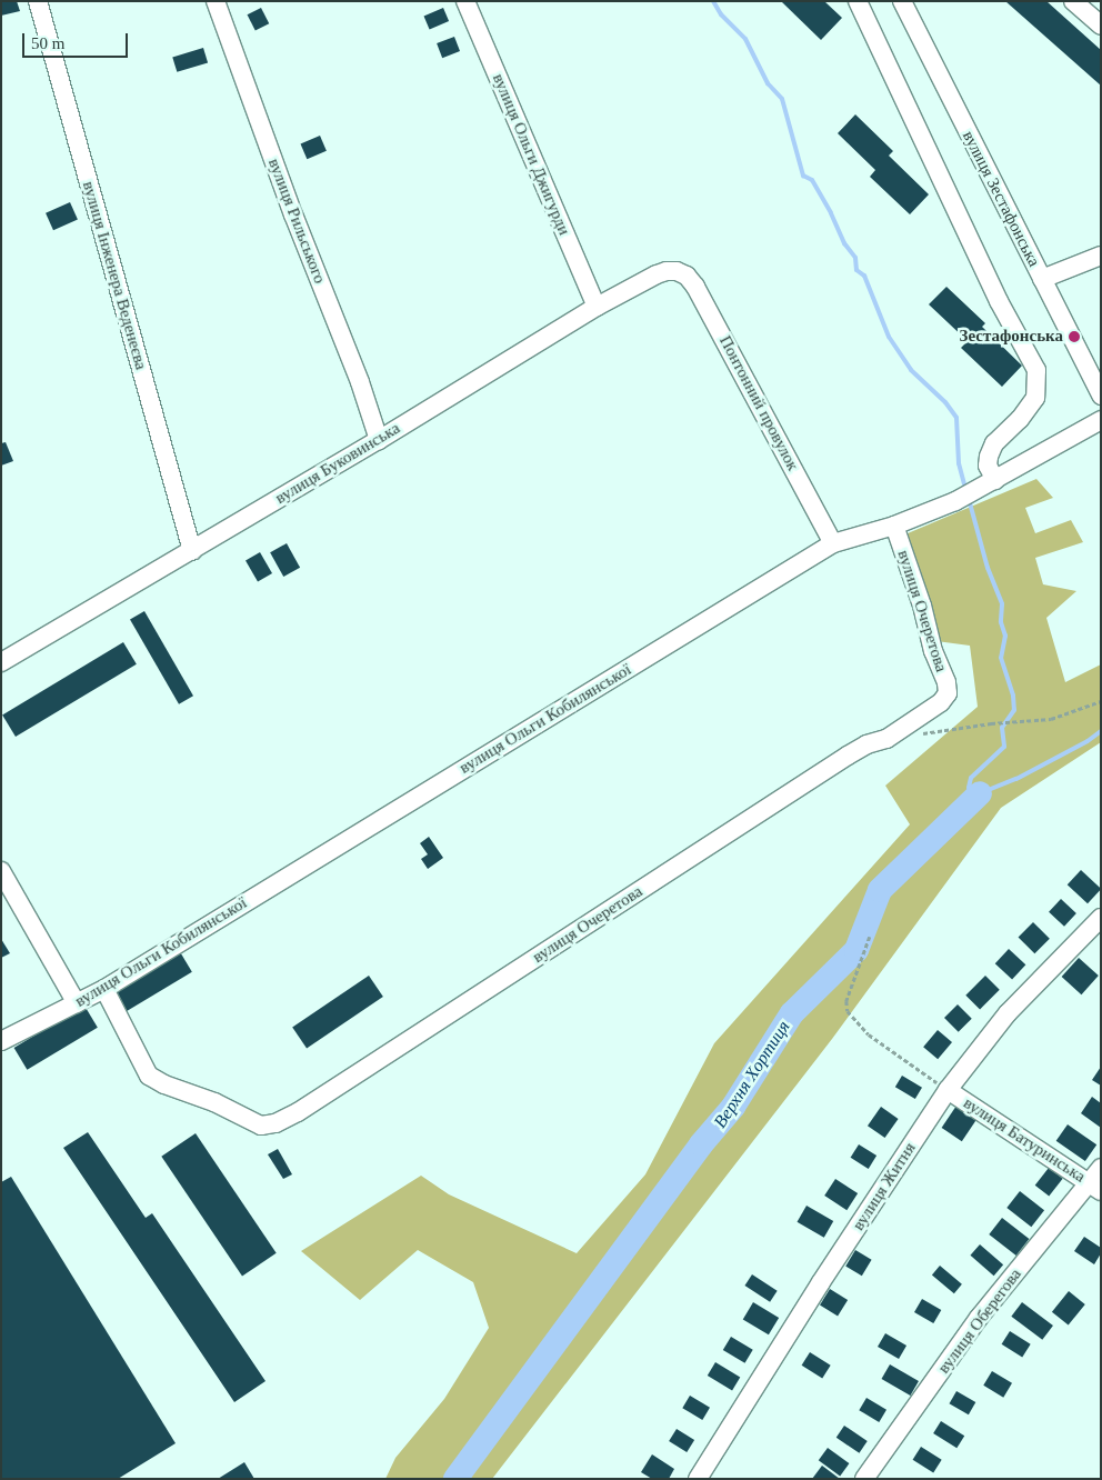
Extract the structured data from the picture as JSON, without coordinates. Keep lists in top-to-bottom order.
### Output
{
  "streets": {
    "street": [
      "вулиця Ольги Джигурди",
      "вулиця Зестафонська",
      "вулиця Рильського",
      "вулиця Інженера Веденеєва",
      "Понтонний провулок",
      "вулиця Буковинська",
      "вулиця Очеретова",
      "вулиця Ольги Кобилянської",
      "вулиця Батуринська",
      "вулиця Житня",
      "вулиця Оберегова"
    ]
  },
  "crossings": [
    ["вулиця Ольги Джигурди", "вулиця Буковинська"],
    ["вулиця Рильського", "вулиця Буковинська"],
    ["вулиця Інженера Веденеєва", "вулиця Буковинська"],
    ["Понтонний провулок", "вулиця Буковинська"],
    ["Понтонний провулок", "вулиця Ольги Кобилянської"],
    ["вулиця Очеретова", "вулиця Ольги Кобилянської"],
    ["вулиця Батуринська", "вулиця Житня"],
    ["вулиця Батуринська", "вулиця Оберегова"]
  ],
  "water": ["Верхня Хортиця"],
  "places": ["Зестафонська"],
  "scale_bar": "50 m"
}
